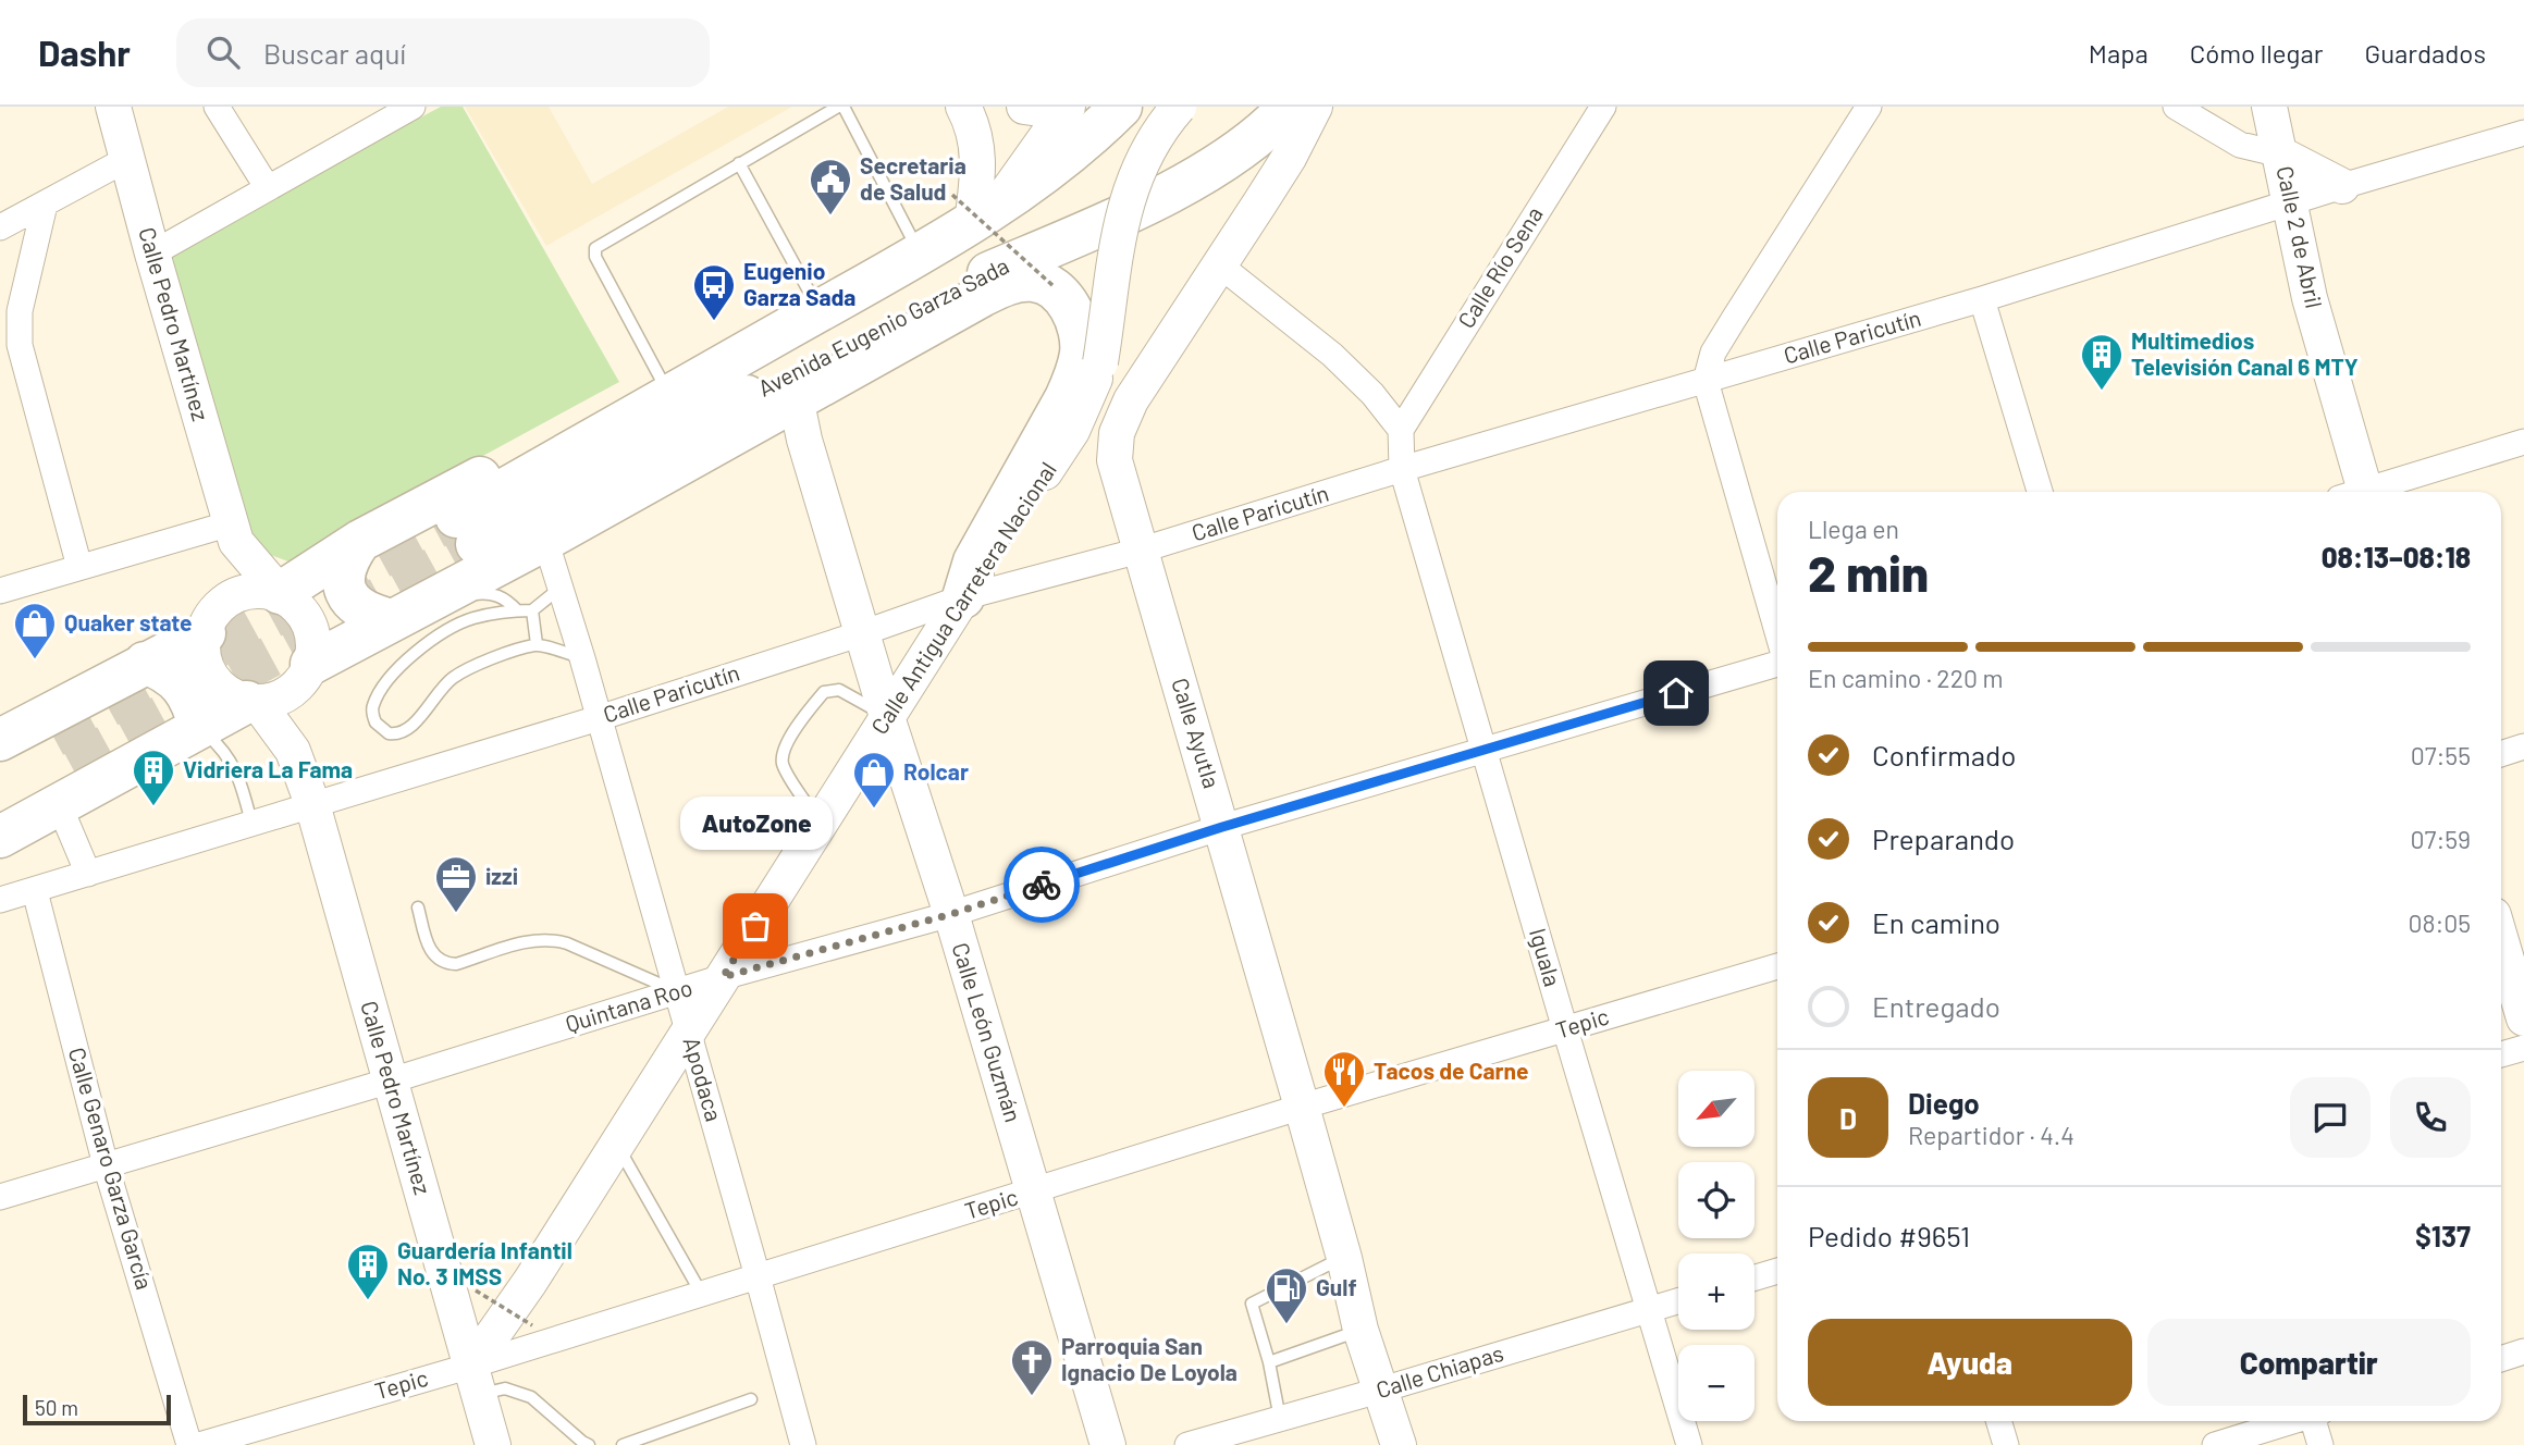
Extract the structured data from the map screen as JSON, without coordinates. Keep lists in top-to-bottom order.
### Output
{
  "streets": {
    "highway": ["Avenida Eugenio Garza Sada"],
    "street": [
      "Calle 2 de Abril",
      "Calle Río Sena",
      "Calle Pedro Martínez",
      "Calle Paricutín",
      "Calle Antigua Carretera Nacional",
      "Calle Ayutla",
      "Iguala",
      "Quintana Roo",
      "Tepic",
      "Calle León Guzmán",
      "Apodaca",
      "Calle Genaro Garza García",
      "Calle Chiapas"
    ]
  },
  "crossings": [
    ["Calle 2 de Abril", "Calle Paricutín"],
    ["Calle Río Sena", "Iguala"],
    ["Calle Pedro Martínez", "Calle Paricutín"],
    ["Calle Pedro Martínez", "Calle Antigua Carretera Nacional"],
    ["Calle Pedro Martínez", "Quintana Roo"],
    ["Calle Pedro Martínez", "Tepic"],
    ["Calle Paricutín", "Calle Antigua Carretera Nacional"],
    ["Calle Paricutín", "Calle Ayutla"],
    ["Calle Paricutín", "Iguala"],
    ["Calle Paricutín", "Calle León Guzmán"],
    ["Calle Paricutín", "Apodaca"],
    ["Calle Paricutín", "Calle Genaro Garza García"],
    ["Calle Antigua Carretera Nacional", "Quintana Roo"],
    ["Calle Antigua Carretera Nacional", "Tepic"],
    ["Calle Antigua Carretera Nacional", "Calle León Guzmán"],
    ["Calle Antigua Carretera Nacional", "Apodaca"],
    ["Calle Ayutla", "Quintana Roo"],
    ["Calle Ayutla", "Tepic"],
    ["Calle Ayutla", "Calle Chiapas"],
    ["Iguala", "Quintana Roo"],
    ["Iguala", "Tepic"],
    ["Iguala", "Calle Chiapas"],
    ["Quintana Roo", "Calle León Guzmán"],
    ["Quintana Roo", "Apodaca"],
    ["Quintana Roo", "Calle Genaro Garza García"],
    ["Tepic", "Calle León Guzmán"],
    ["Tepic", "Apodaca"]
  ],
  "places": {
    "public building": ["Secretaria de Salud"],
    "bus stop": ["Eugenio Garza Sada"],
    "building": ["Multimedios Televisión Canal 6 MTY", "Vidriera La Fama", "Guardería Infantil No. 3 IMSS"],
    "shop": ["Quaker state", "Rolcar"],
    "office": ["izzi"],
    "other": ["AutoZone"],
    "restaurant": ["Tacos de Carne"],
    "fuel station": ["Gulf"],
    "church": ["Parroquia San Ignacio De Loyola"]
  },
  "scale_bar": "50 m",
  "north": "bottom left",
  "page": {
    "header": "Dashr",
    "search": "Buscar aquí",
    "nav": ["Mapa", "Cómo llegar", "Guardados"],
    "heading": ["2 min", "Llega en", "08:13–08:18"],
    "panel": [
      "Diego",
      "Repartidor · 4.4",
      "Pedido #9651",
      "$137"
    ],
    "bar": "En camino · 220 m",
    "list": [
      ["Confirmado", "07:55"],
      ["Preparando", "07:59"],
      ["En camino", "08:05"],
      "Entregado"
    ],
    "bubble": "AutoZone",
    "map_buttons": ["+", "−"],
    "round": "D",
    "buttons": ["Ayuda", "Compartir"],
    "scale": "50 m"
  }
}
